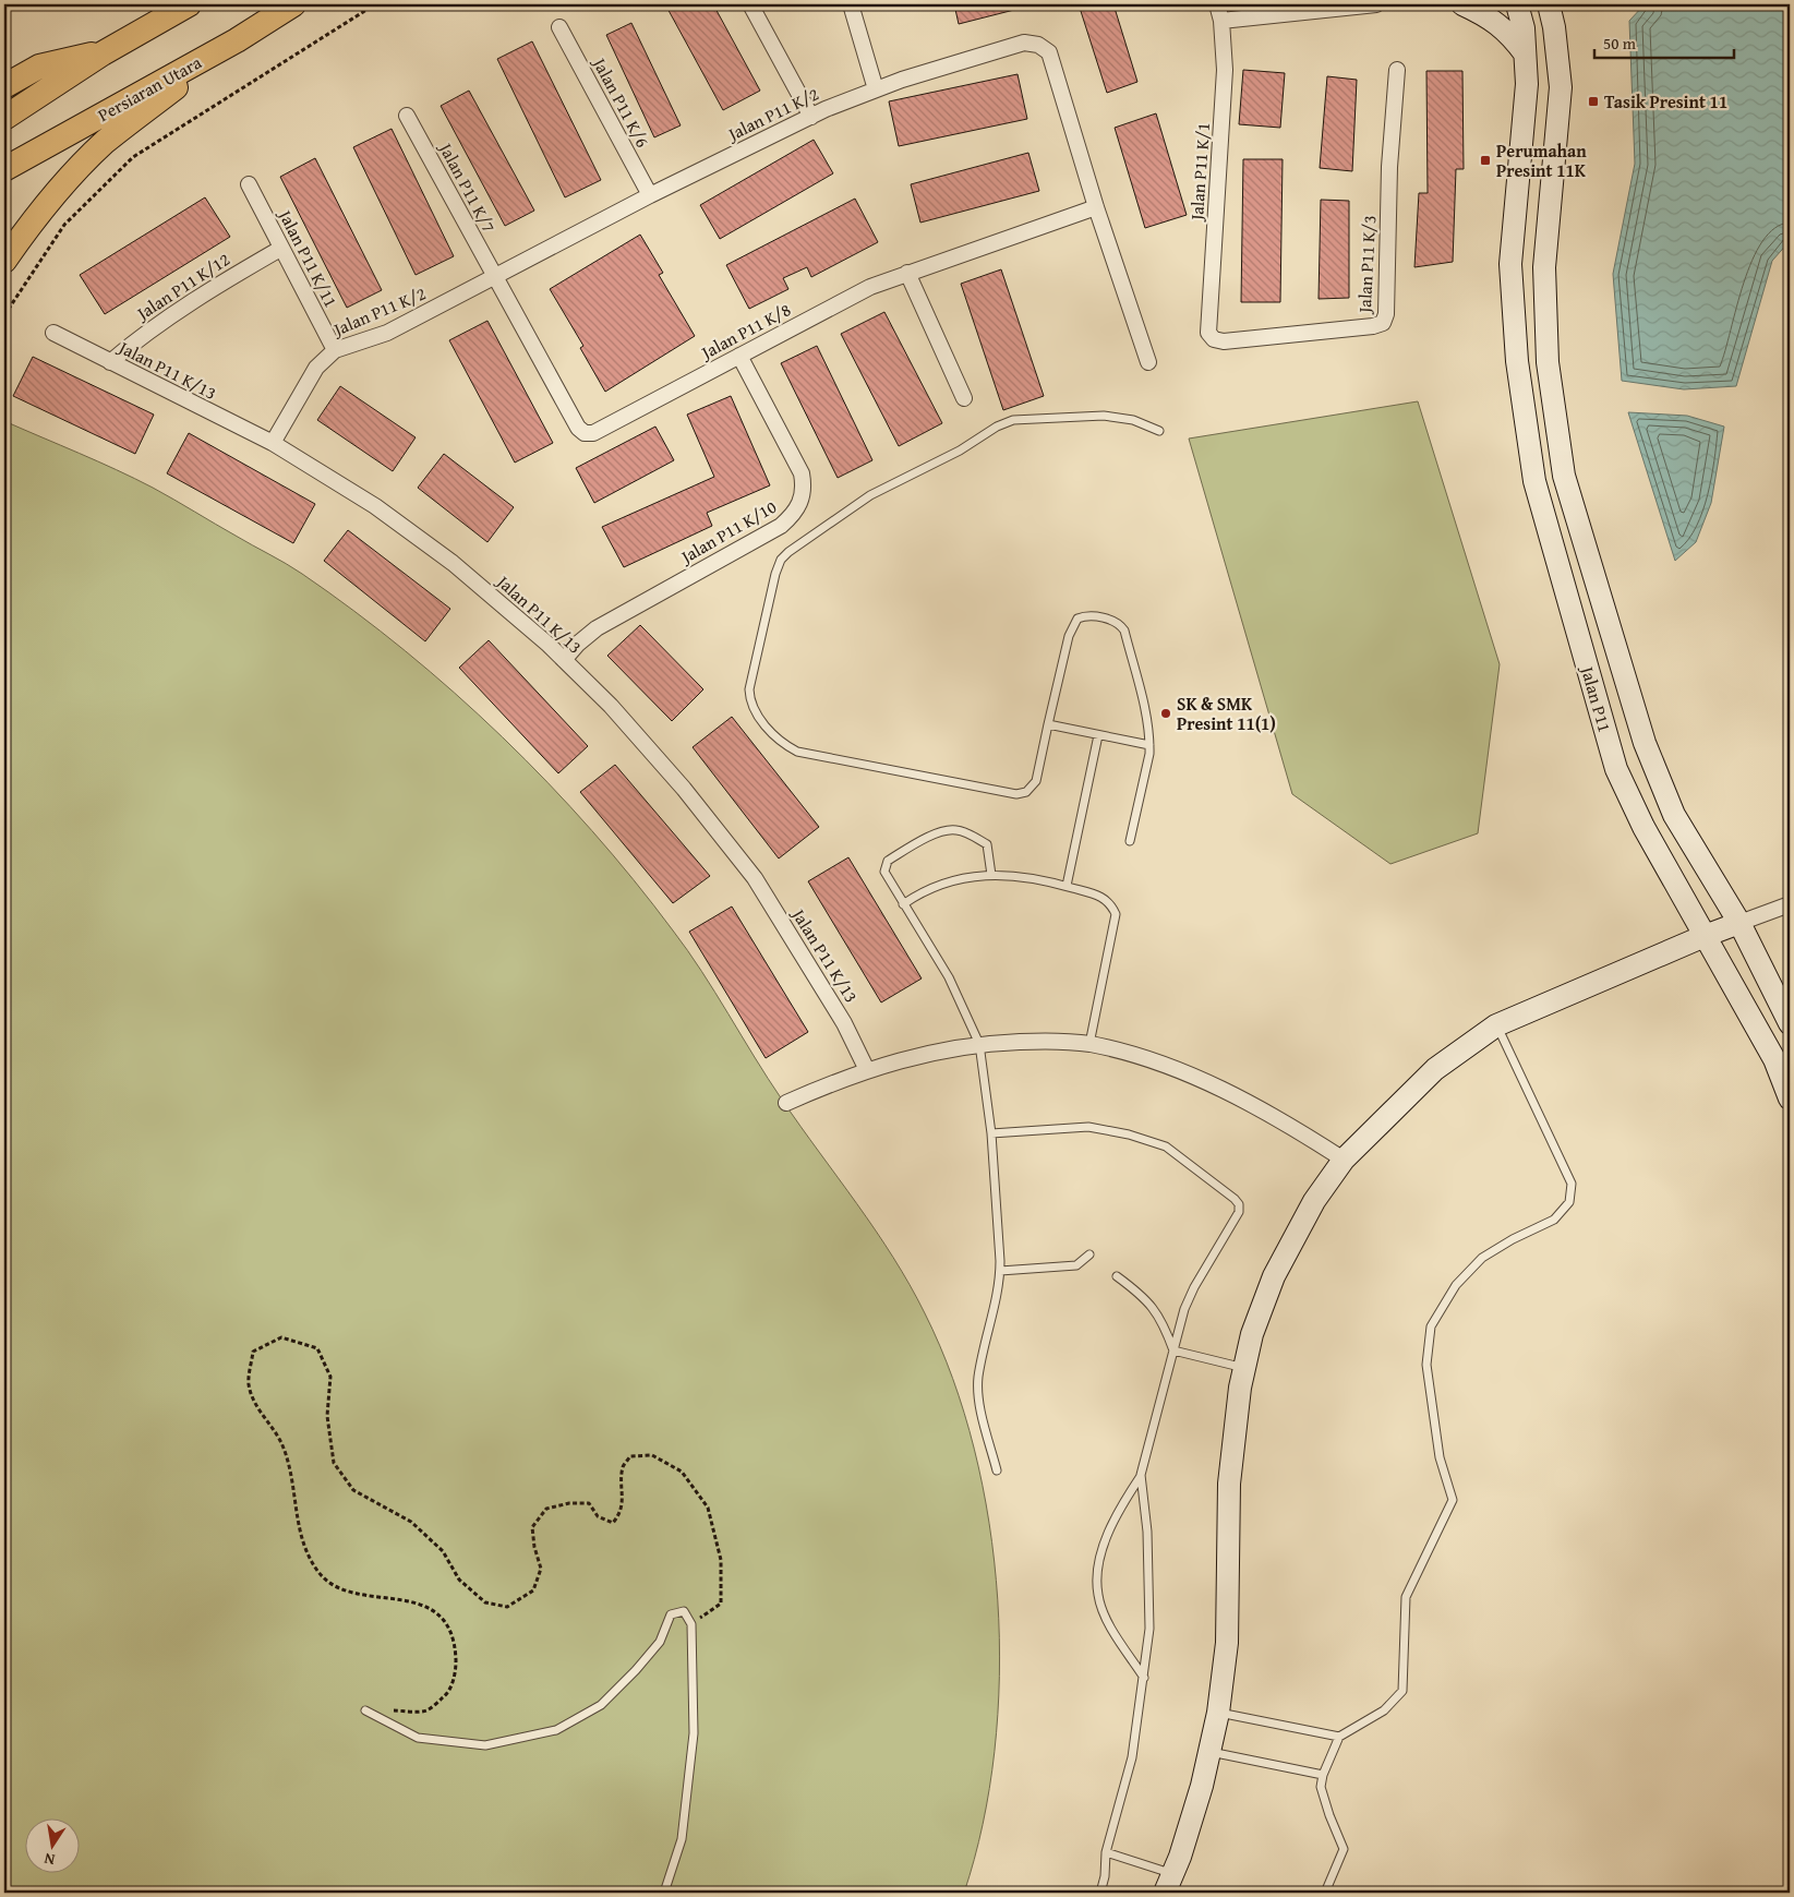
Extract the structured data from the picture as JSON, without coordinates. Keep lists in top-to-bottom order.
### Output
{
  "streets": {
    "main road": ["Persiaran Utara", "Jalan P11"],
    "street": [
      "Jalan P11 K/6",
      "Jalan P11 K/2",
      "Jalan P11 K/1",
      "Jalan P11 K/7",
      "Jalan P11 K/11",
      "Jalan P11 K/3",
      "Jalan P11 K/12",
      "Jalan P11 K/8",
      "Jalan P11 K/13",
      "Jalan P11 K/10"
    ]
  },
  "crossings": [
    ["Jalan P11 K/6", "Jalan P11 K/2"],
    ["Jalan P11 K/2", "Jalan P11 K/7"],
    ["Jalan P11 K/2", "Jalan P11 K/11"],
    ["Jalan P11 K/2", "Jalan P11 K/8"],
    ["Jalan P11 K/2", "Jalan P11 K/13"],
    ["Jalan P11 K/1", "Jalan P11 K/3"],
    ["Jalan P11 K/7", "Jalan P11 K/8"],
    ["Jalan P11 K/11", "Jalan P11 K/12"],
    ["Jalan P11 K/12", "Jalan P11 K/13"],
    ["Jalan P11 K/8", "Jalan P11 K/10"],
    ["Jalan P11 K/13", "Jalan P11 K/10"]
  ],
  "places": {
    "transit": ["Tasik Presint 11", "Perumahan Presint 11K"],
    "other": ["SK & SMK Presint 11(1)"]
  },
  "scale_bar": "50 m",
  "north": "bottom"
}
